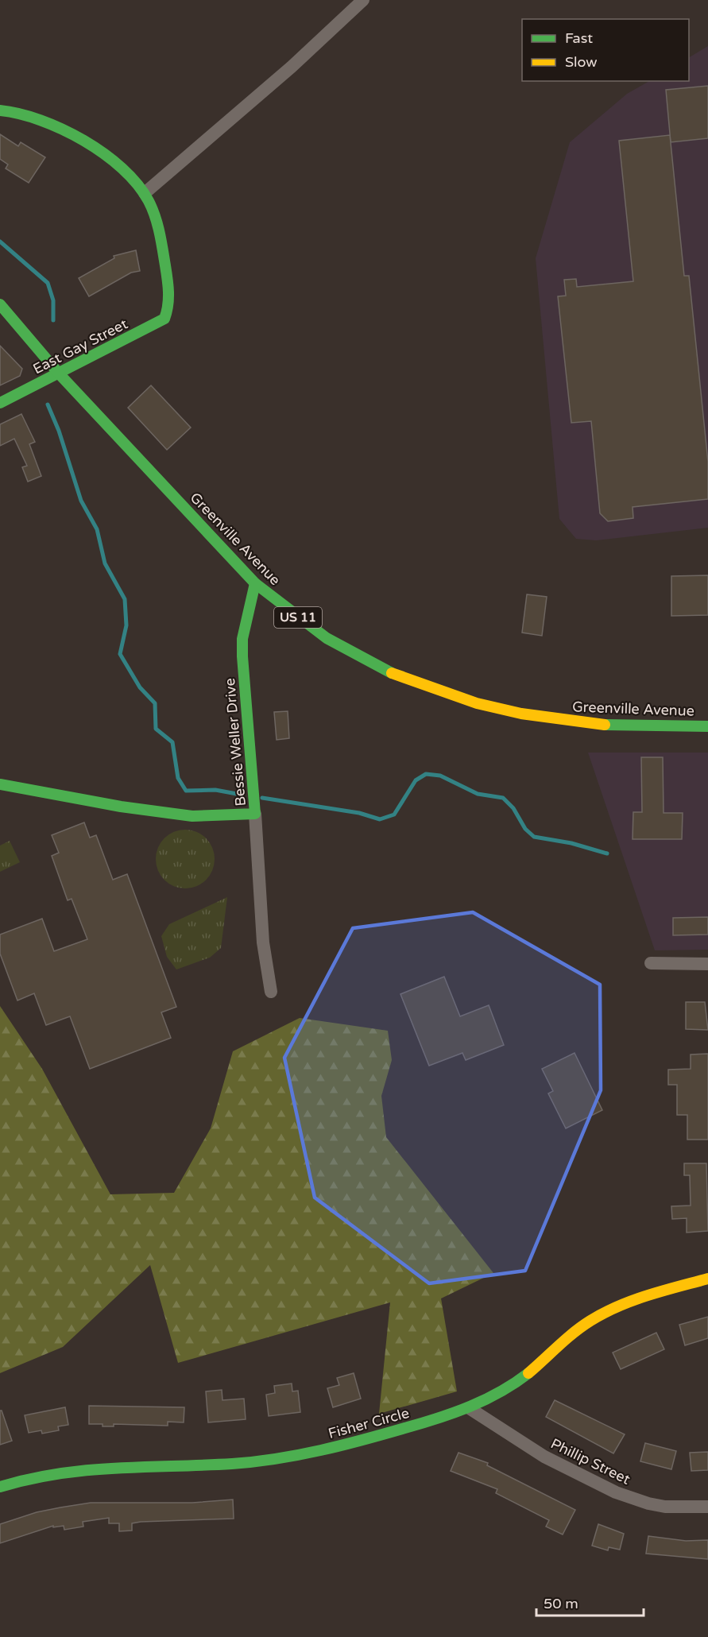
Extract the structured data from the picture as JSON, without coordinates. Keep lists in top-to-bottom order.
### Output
{
  "streets": {
    "street": [
      "East Gay Street",
      "Greenville Avenue",
      "US 11",
      "Bessie Weller Drive",
      "Fisher Circle",
      "Phillip Street"
    ]
  },
  "crossings": [
    ["East Gay Street", "Greenville Avenue"],
    ["Greenville Avenue", "Bessie Weller Drive"],
    ["Fisher Circle", "Phillip Street"]
  ],
  "legend": ["Fast", "Slow"],
  "scale_bar": "50 m"
}
